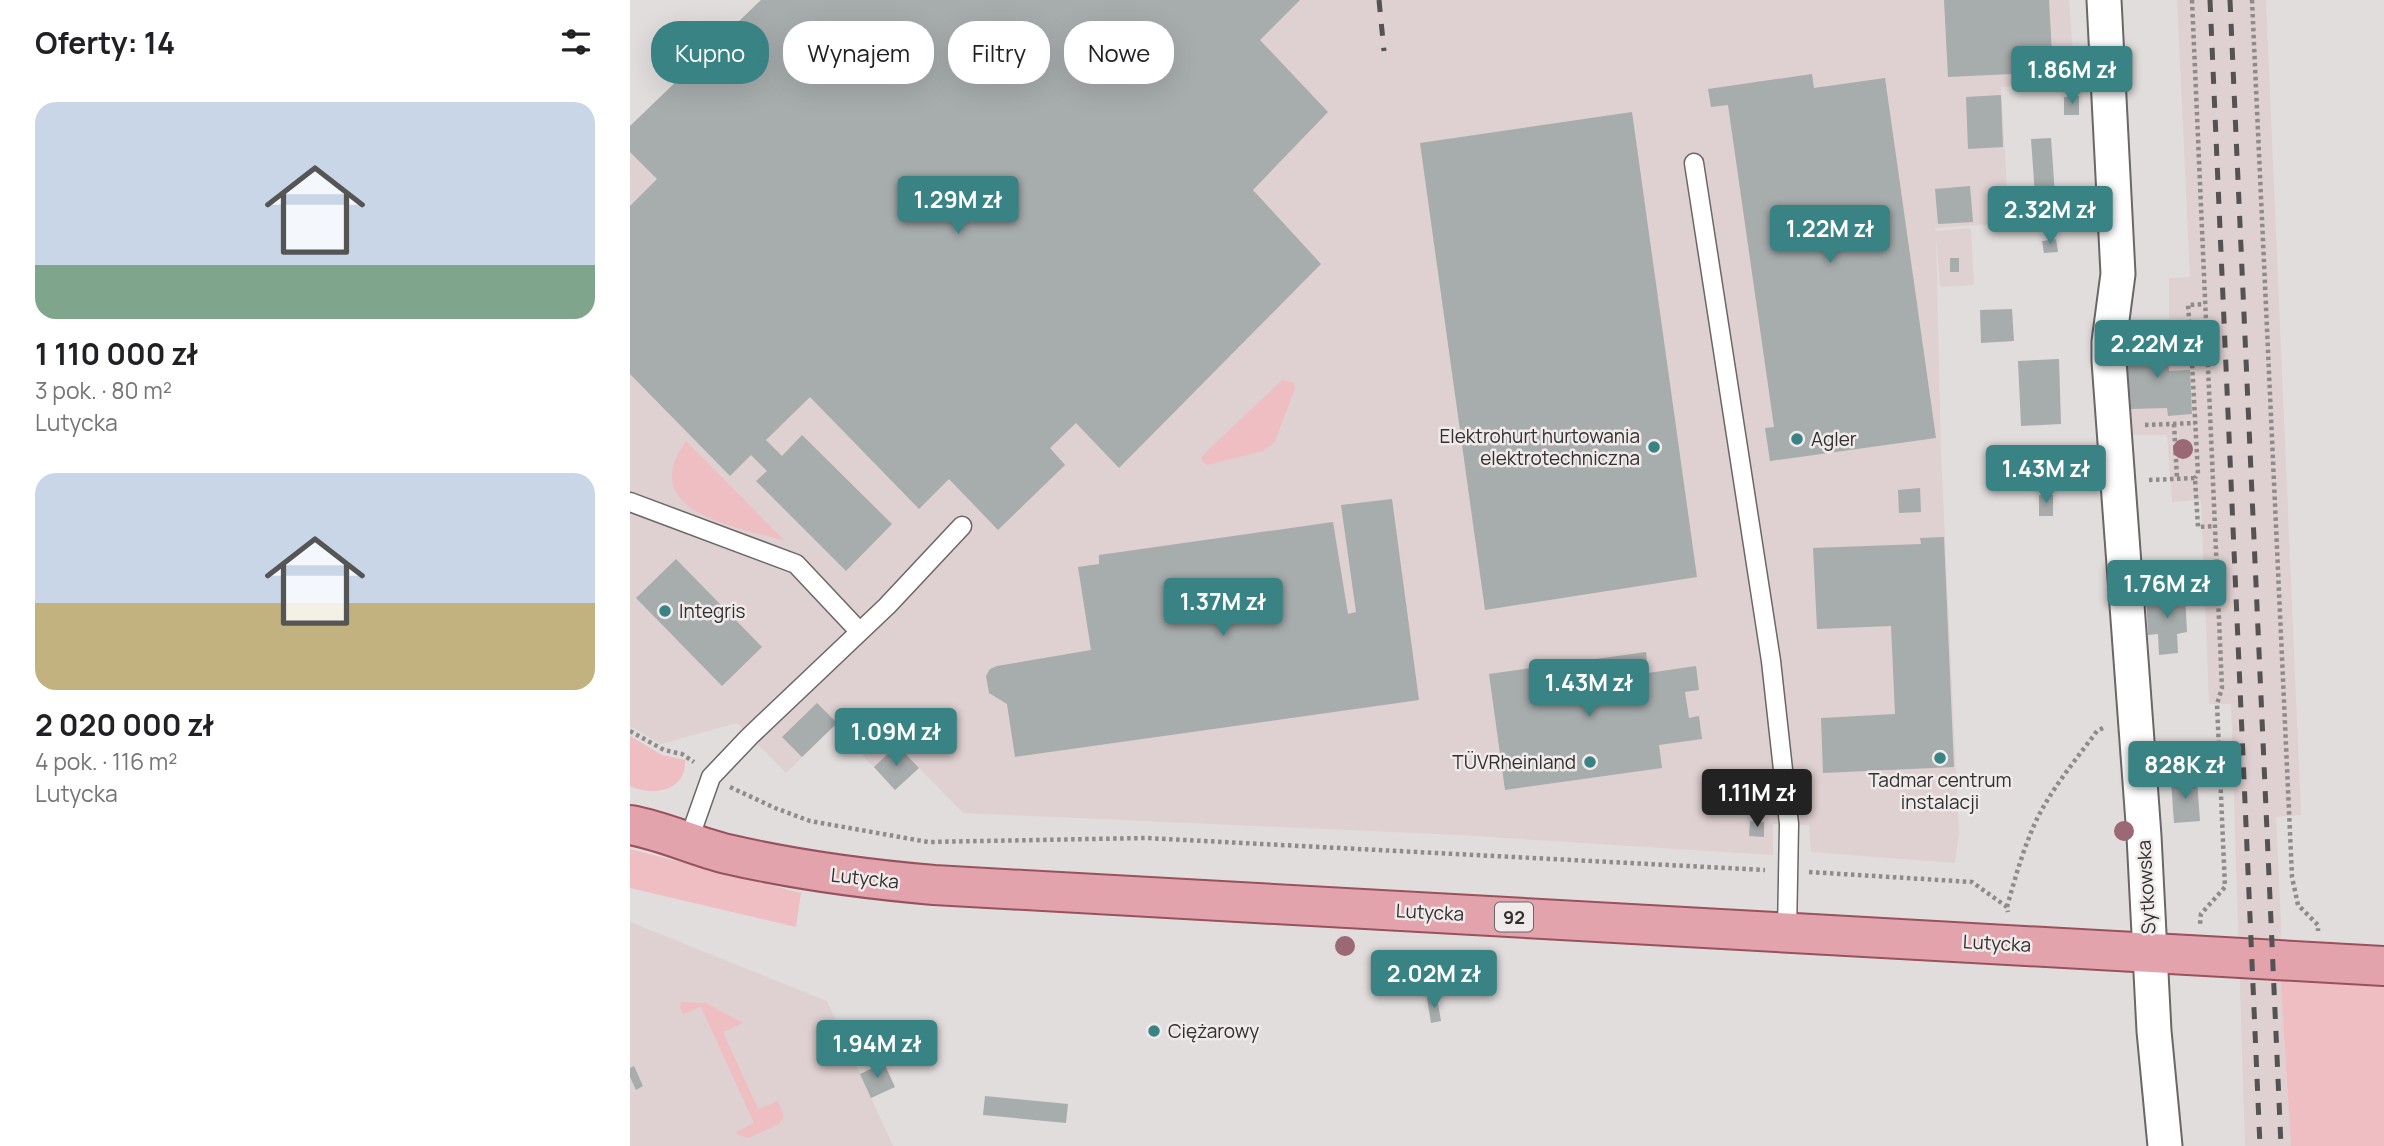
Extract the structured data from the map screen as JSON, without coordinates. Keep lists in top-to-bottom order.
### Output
{
  "streets": {
    "main road": ["Lutycka", "92"],
    "street": ["Sytkowska"]
  },
  "crossings": [
    ["Lutycka", "Sytkowska"]
  ],
  "places": [
    "Agler",
    "Elektrohurt hurtowania elektrotechniczna",
    "Integris",
    "Tadmar centrum instalacji",
    "TÜVRheinland",
    "Ciężarowy"
  ],
  "page": {
    "heading": "Oferty: 14",
    "chip": [
      "Kupno",
      "Wynajem",
      "Filtry",
      "Nowe"
    ],
    "price": [
      "1.86M zł",
      "1.29M zł",
      "2.32M zł",
      "1.22M zł",
      "2.22M zł",
      "1.43M zł",
      "1.76M zł",
      "1.37M zł",
      "1.43M zł",
      "1.09M zł",
      "828K zł",
      "1.11M zł",
      "2.02M zł",
      "1.94M zł"
    ],
    "list": [
      {
        "name": "1 110 000 zł",
        "note": "3 pok. · 80 m² · Lutycka"
      },
      {
        "name": "2 020 000 zł",
        "note": "4 pok. · 116 m² · Lutycka"
      }
    ]
  }
}
